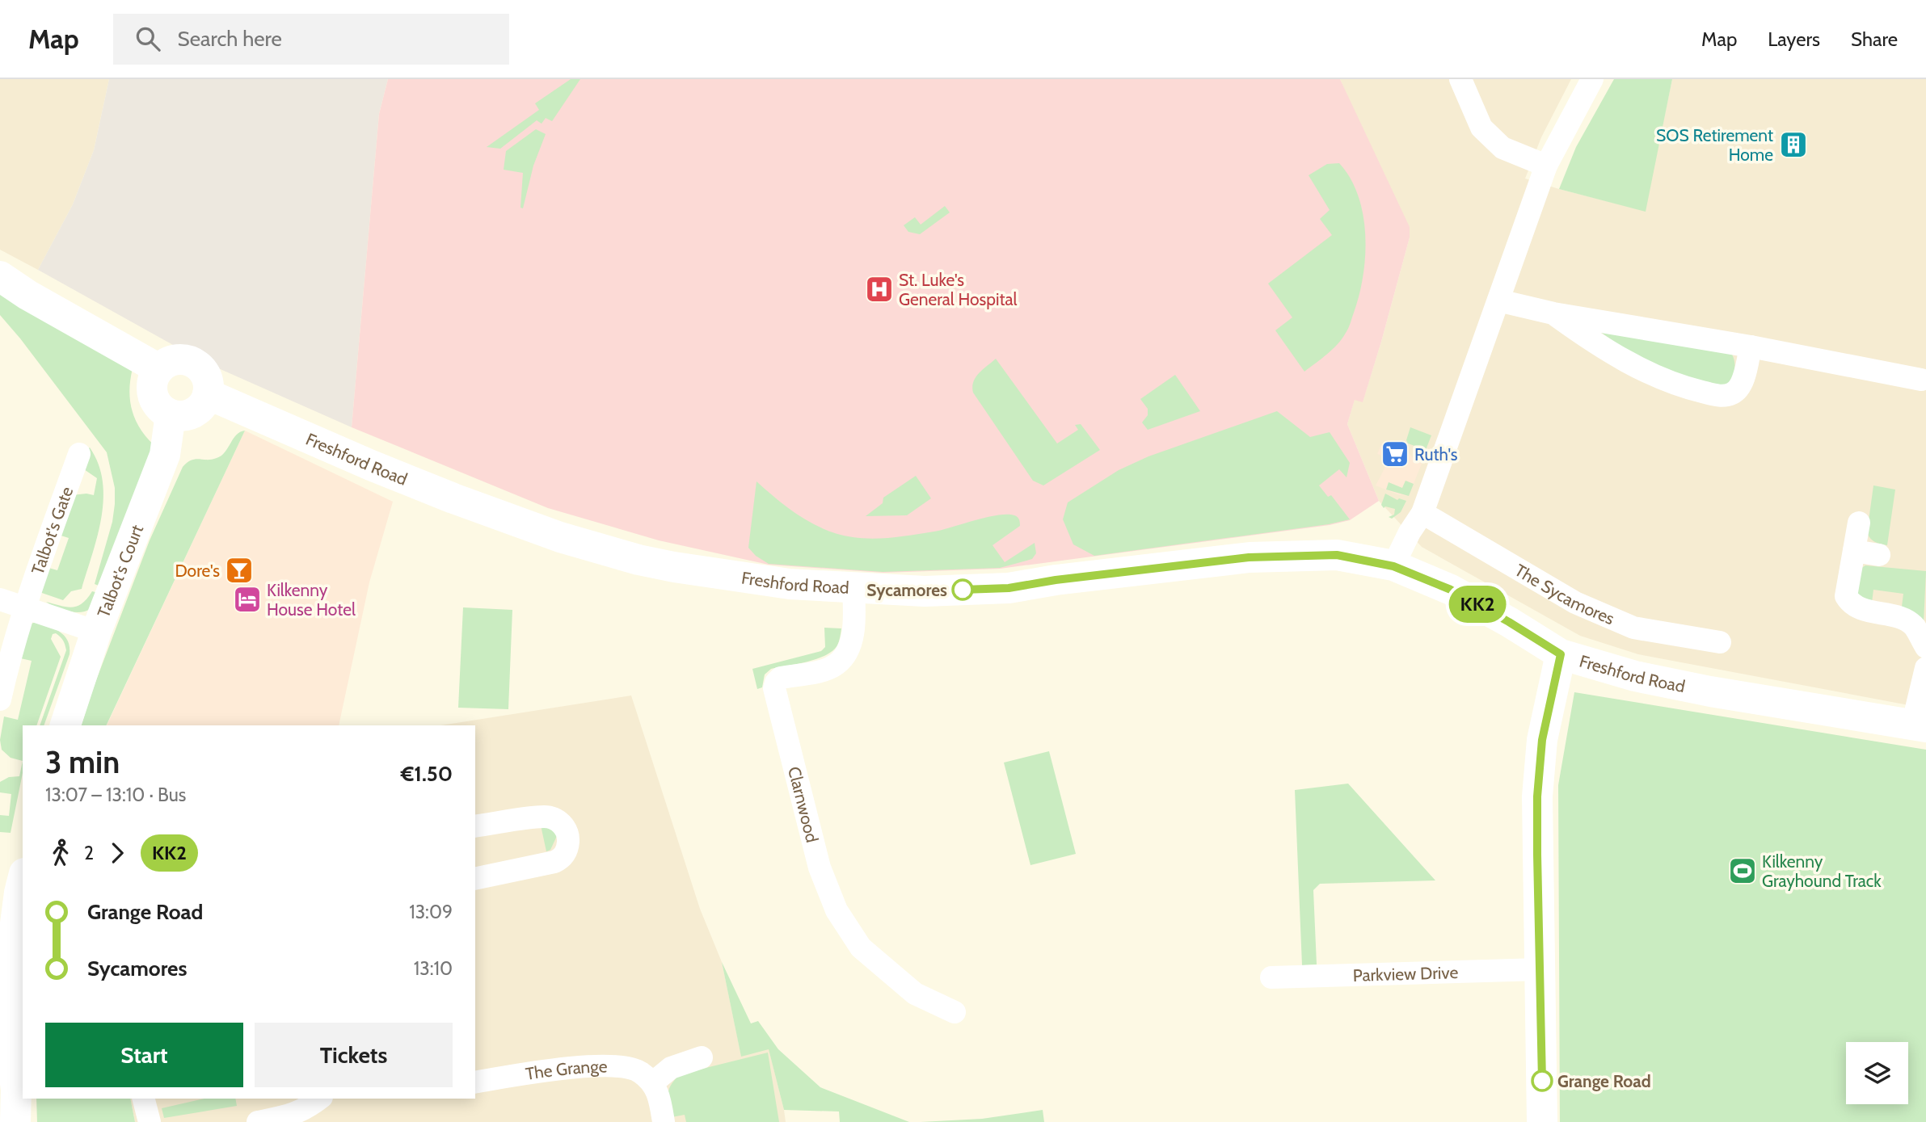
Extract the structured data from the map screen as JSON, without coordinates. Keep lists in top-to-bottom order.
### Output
{
  "streets": {
    "main road": ["Freshford Road", "Talbot's Court"],
    "street": [
      "Talbot's Gate",
      "The Sycamores",
      "Clarnwood",
      "Parkview Drive",
      "The Grange"
    ]
  },
  "crossings": [
    ["Freshford Road", "Talbot's Court"],
    ["Freshford Road", "Clarnwood"]
  ],
  "places": {
    "building": ["SOS Retirement Home"],
    "hospital": ["St. Luke's General Hospital"],
    "supermarket": ["Ruth's"],
    "bar": ["Dore's"],
    "other": ["Sycamores", "Grange Road"],
    "hotel": ["Kilkenny House Hotel"],
    "sports": ["Kilkenny Grayhound Track"]
  },
  "lines": ["bus line KK2"],
  "page": {
    "header": "Map",
    "search": "Search here",
    "nav": ["Map", "Layers", "Share"],
    "on_map": "KK2",
    "heading": ["3 min", "13:07 – 13:10 · Bus", "€1.50"],
    "legs": ["2", "KK2"],
    "list": [
      {
        "name": "Grange Road",
        "value": "13:09"
      },
      {
        "name": "Sycamores",
        "value": "13:10"
      }
    ],
    "buttons": ["Start", "Tickets"]
  }
}
